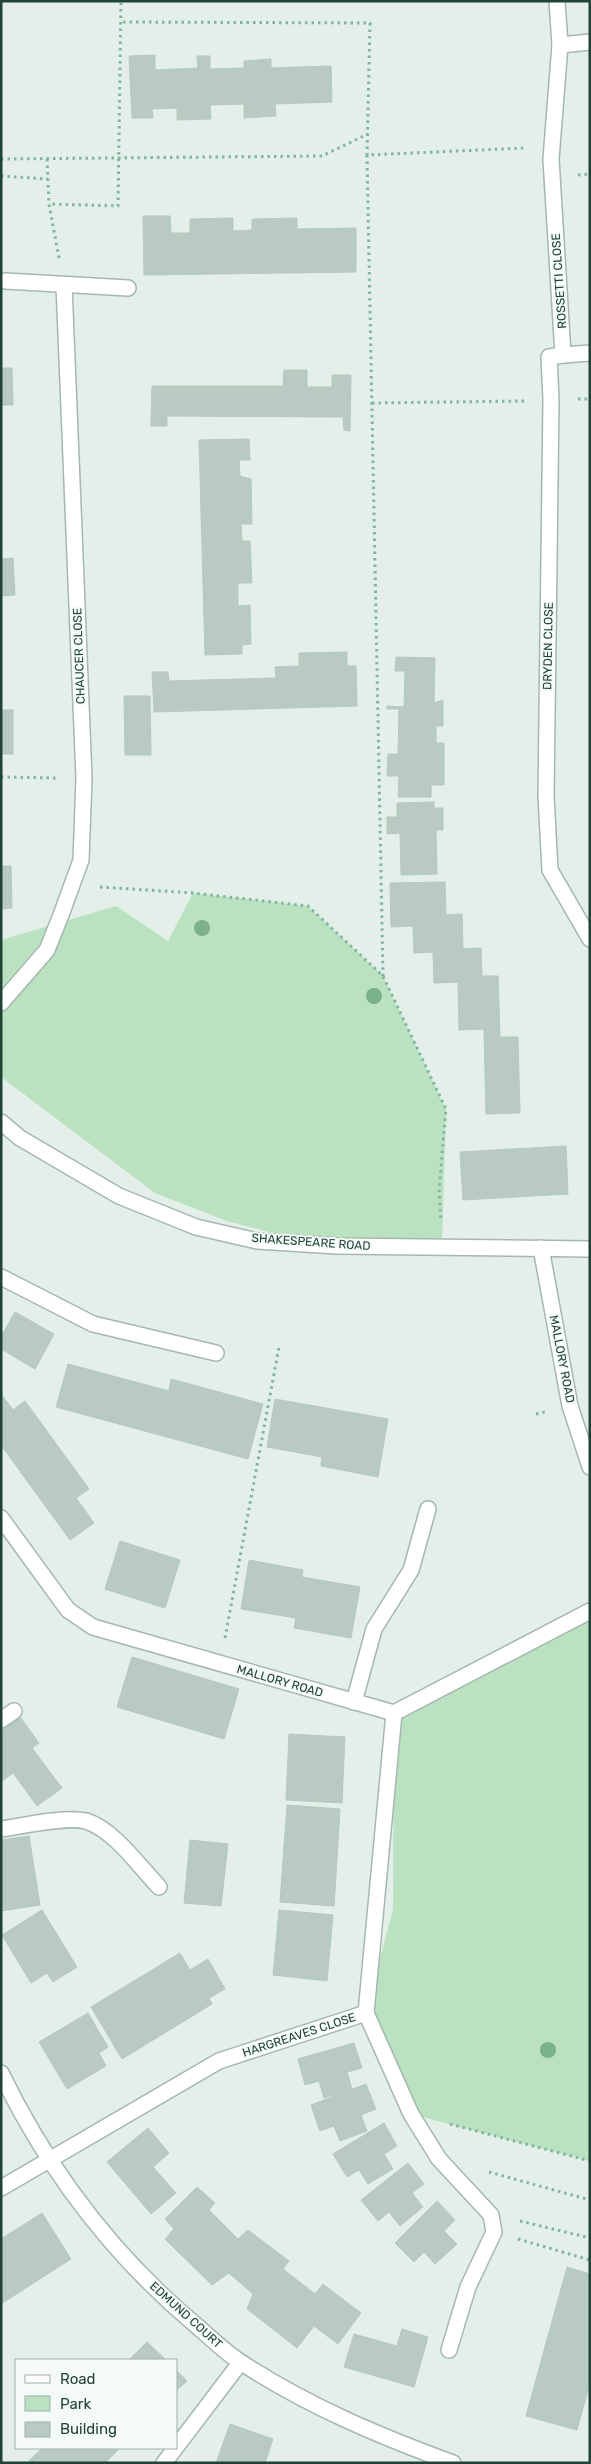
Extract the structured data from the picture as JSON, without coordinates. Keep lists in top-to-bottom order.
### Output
{
  "streets": {
    "street": [
      "ROSSETTI CLOSE",
      "DRYDEN CLOSE",
      "CHAUCER CLOSE",
      "SHAKESPEARE ROAD",
      "MALLORY ROAD",
      "HARGREAVES CLOSE",
      "EDMUND COURT"
    ]
  },
  "crossings": [
    ["ROSSETTI CLOSE", "DRYDEN CLOSE"],
    ["SHAKESPEARE ROAD", "MALLORY ROAD"],
    ["MALLORY ROAD", "HARGREAVES CLOSE"],
    ["HARGREAVES CLOSE", "EDMUND COURT"]
  ],
  "legend": ["Road", "Park", "Building"]
}
